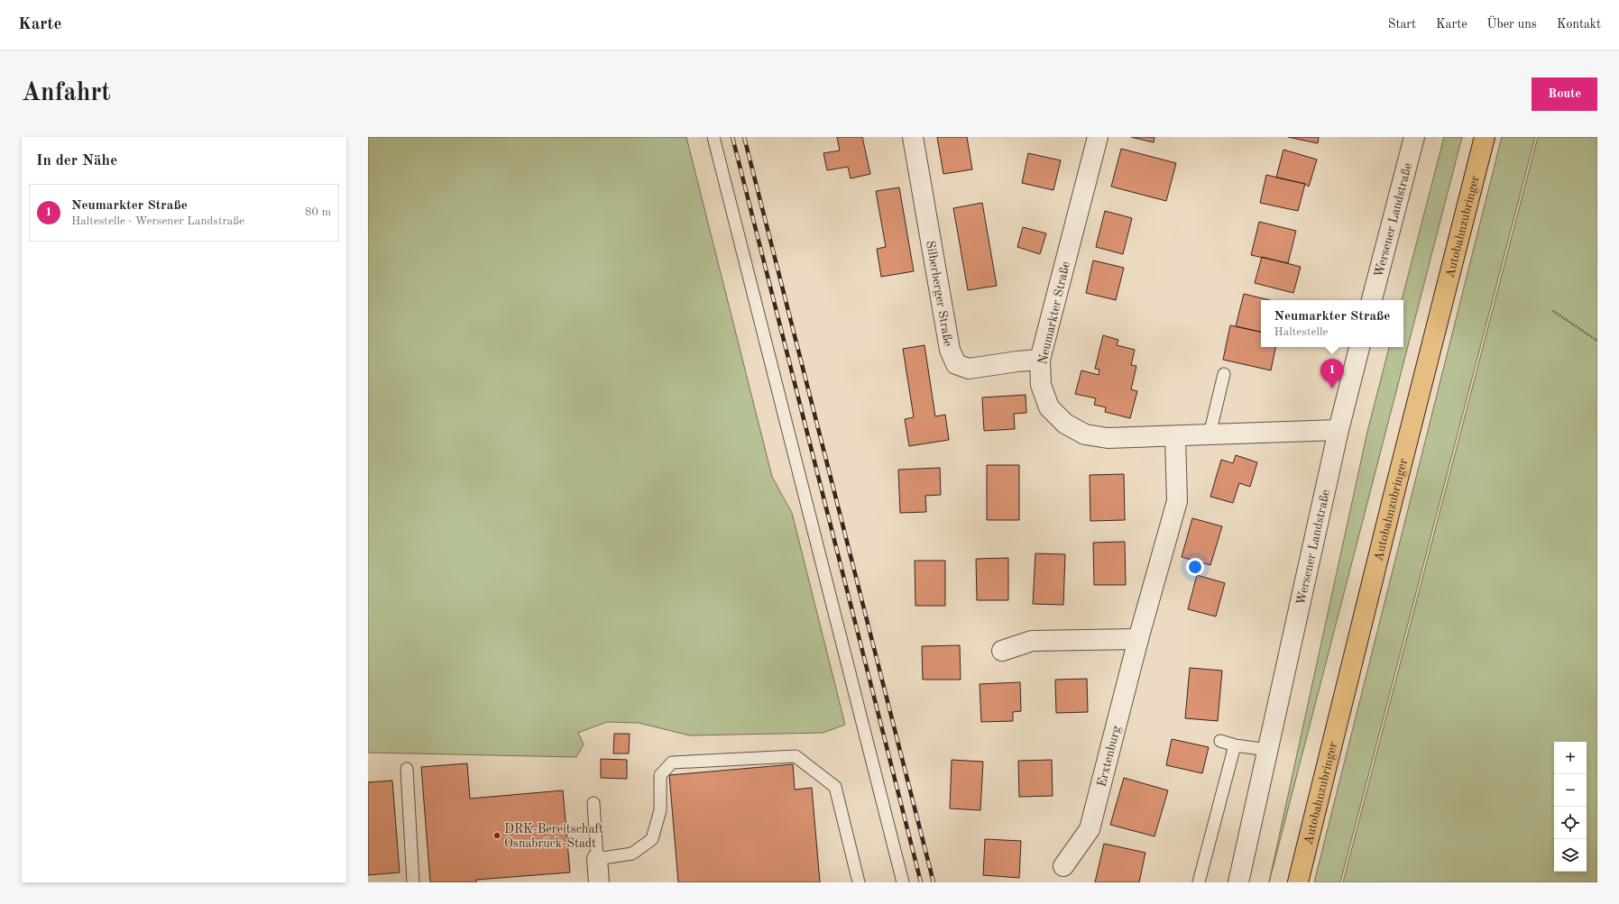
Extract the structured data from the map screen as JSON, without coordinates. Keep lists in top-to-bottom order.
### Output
{
  "streets": {
    "highway": ["Autobahnzubringer"],
    "street": [
      "Wersener Landstraße",
      "Silberberger Straße",
      "Neumarkter Straße",
      "Erxtenburg"
    ]
  },
  "crossings": [
    ["Wersener Landstraße", "Neumarkter Straße"],
    ["Silberberger Straße", "Neumarkter Straße"],
    ["Neumarkter Straße", "Erxtenburg"]
  ],
  "places": ["DRK-Bereitschaft Osnabrück-Stadt"],
  "page": {
    "header": "Karte",
    "nav": [
      "Start",
      "Karte",
      "Über uns",
      "Kontakt"
    ],
    "buttons": "Route",
    "title": "Anfahrt",
    "heading": "In der Nähe",
    "list": [
      {
        "mark": "1",
        "name": "Neumarkter Straße",
        "note": "Haltestelle · Wersener Landstraße",
        "value": "80 m"
      }
    ],
    "popup": ["Neumarkter Straße", "Haltestelle"],
    "pins": "1",
    "map_buttons": ["+", "−"]
  }
}
